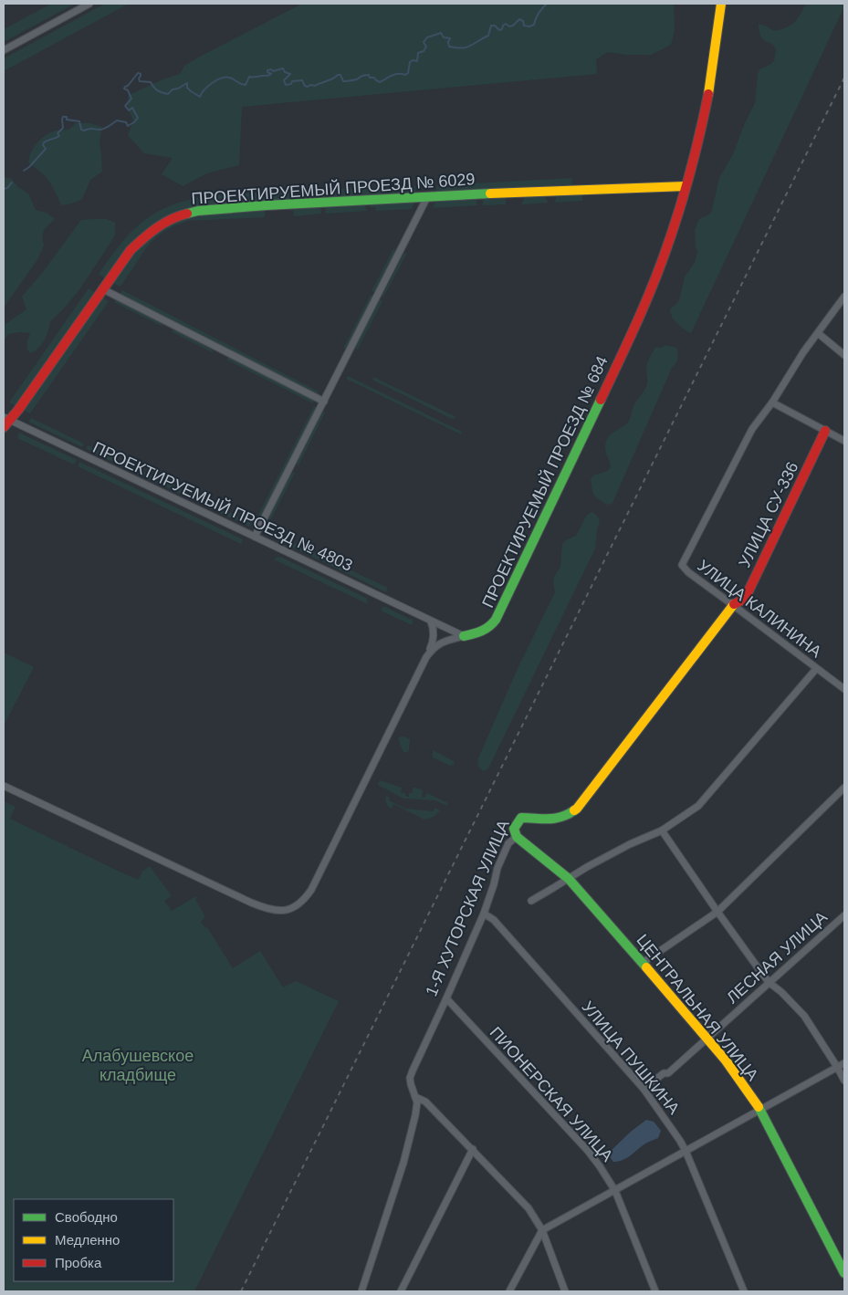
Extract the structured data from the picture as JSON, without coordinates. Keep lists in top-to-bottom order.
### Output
{
  "streets": {
    "street": [
      "ПРОЕКТИРУЕМЫЙ ПРОЕЗД № 6029",
      "ПРОЕКТИРУЕМЫЙ ПРОЕЗД № 684",
      "ПРОЕКТИРУЕМЫЙ ПРОЕЗД № 4803",
      "УЛИЦА СУ-336",
      "УЛИЦА КАЛИНИНА",
      "1-Я ХУТОРСКАЯ УЛИЦА",
      "ЛЕСНАЯ УЛИЦА",
      "ЦЕНТРАЛЬНАЯ УЛИЦА",
      "УЛИЦА ПУШКИНА",
      "ПИОНЕРСКАЯ УЛИЦА"
    ]
  },
  "crossings": [
    ["ПРОЕКТИРУЕМЫЙ ПРОЕЗД № 6029", "ПРОЕКТИРУЕМЫЙ ПРОЕЗД № 684"],
    ["ПРОЕКТИРУЕМЫЙ ПРОЕЗД № 6029", "ПРОЕКТИРУЕМЫЙ ПРОЕЗД № 4803"],
    ["ПРОЕКТИРУЕМЫЙ ПРОЕЗД № 684", "ПРОЕКТИРУЕМЫЙ ПРОЕЗД № 4803"],
    ["УЛИЦА СУ-336", "УЛИЦА КАЛИНИНА"],
    ["УЛИЦА СУ-336", "1-Я ХУТОРСКАЯ УЛИЦА"],
    ["УЛИЦА КАЛИНИНА", "1-Я ХУТОРСКАЯ УЛИЦА"],
    ["1-Я ХУТОРСКАЯ УЛИЦА", "ЦЕНТРАЛЬНАЯ УЛИЦА"],
    ["1-Я ХУТОРСКАЯ УЛИЦА", "УЛИЦА ПУШКИНА"],
    ["1-Я ХУТОРСКАЯ УЛИЦА", "ПИОНЕРСКАЯ УЛИЦА"],
    ["ЛЕСНАЯ УЛИЦА", "ЦЕНТРАЛЬНАЯ УЛИЦА"],
    ["ЛЕСНАЯ УЛИЦА", "УЛИЦА ПУШКИНА"]
  ],
  "parks": ["Алабушевское кладбище"],
  "legend": ["Свободно", "Медленно", "Пробка"]
}
